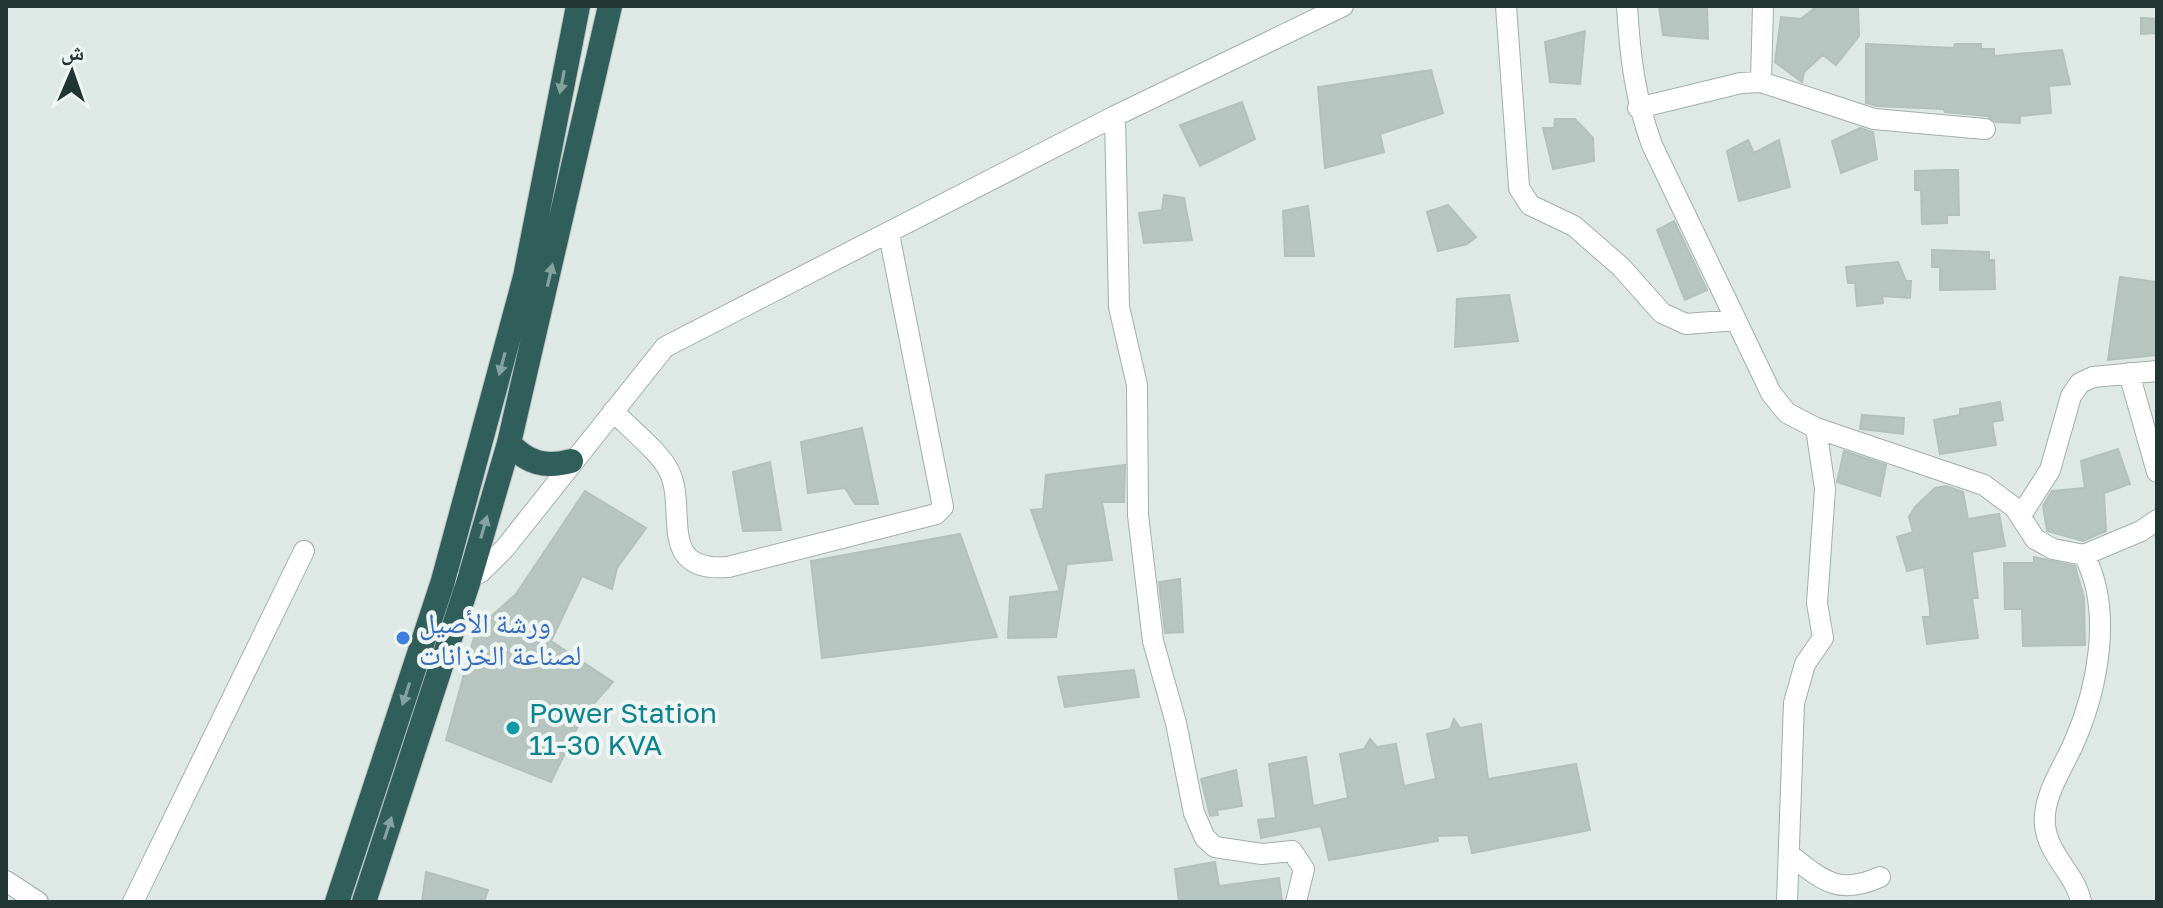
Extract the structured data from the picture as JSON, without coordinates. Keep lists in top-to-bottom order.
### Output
{
  "places": ["ورشة الأصيل لصناعة الخزانات", "Power Station 11-30 KVA"],
  "north": "top"
}
